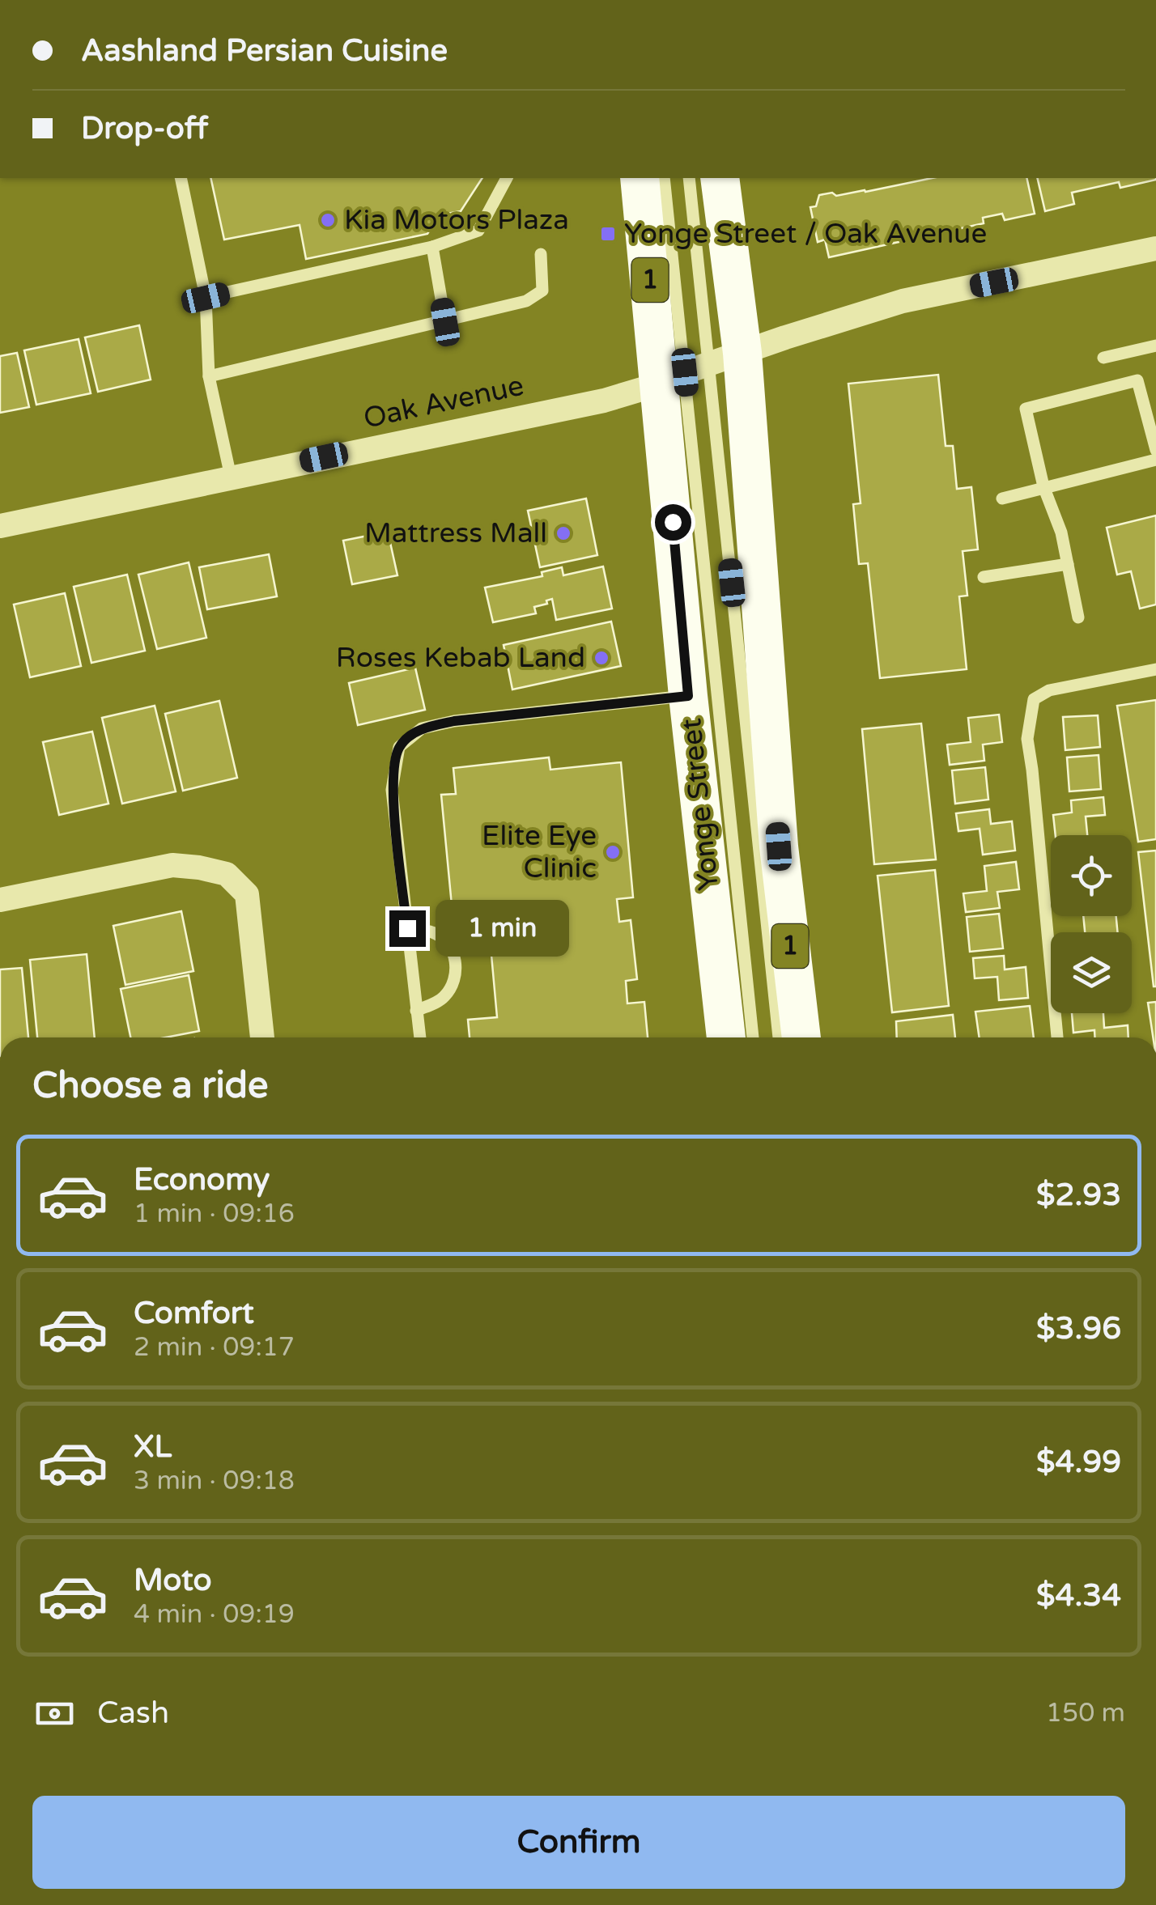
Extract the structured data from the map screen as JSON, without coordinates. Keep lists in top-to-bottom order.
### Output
{
  "streets": {
    "main road": ["1", "Yonge Street"],
    "street": ["Oak Avenue"]
  },
  "crossings": [
    ["1", "Oak Avenue"],
    ["Oak Avenue", "Yonge Street"]
  ],
  "places": {
    "other": [
      "Kia Motors Plaza",
      "Mattress Mall",
      "Roses Kebab Land",
      "Elite Eye Clinic"
    ],
    "transit": ["Yonge Street / Oak Avenue"]
  },
  "page": {
    "banner": ["Aashland Persian Cuisine", "Drop-off"],
    "bubble": "1 min",
    "heading": "Choose a ride",
    "list": [
      {
        "name": "Economy",
        "note": "1 min · 09:16",
        "value": "$2.93"
      },
      {
        "name": "Comfort",
        "note": "2 min · 09:17",
        "value": "$3.96"
      },
      {
        "name": "XL",
        "note": "3 min · 09:18",
        "value": "$4.99"
      },
      {
        "name": "Moto",
        "note": "4 min · 09:19",
        "value": "$4.34"
      }
    ],
    "pay": ["Cash", "150 m"],
    "buttons": "Confirm"
  }
}
